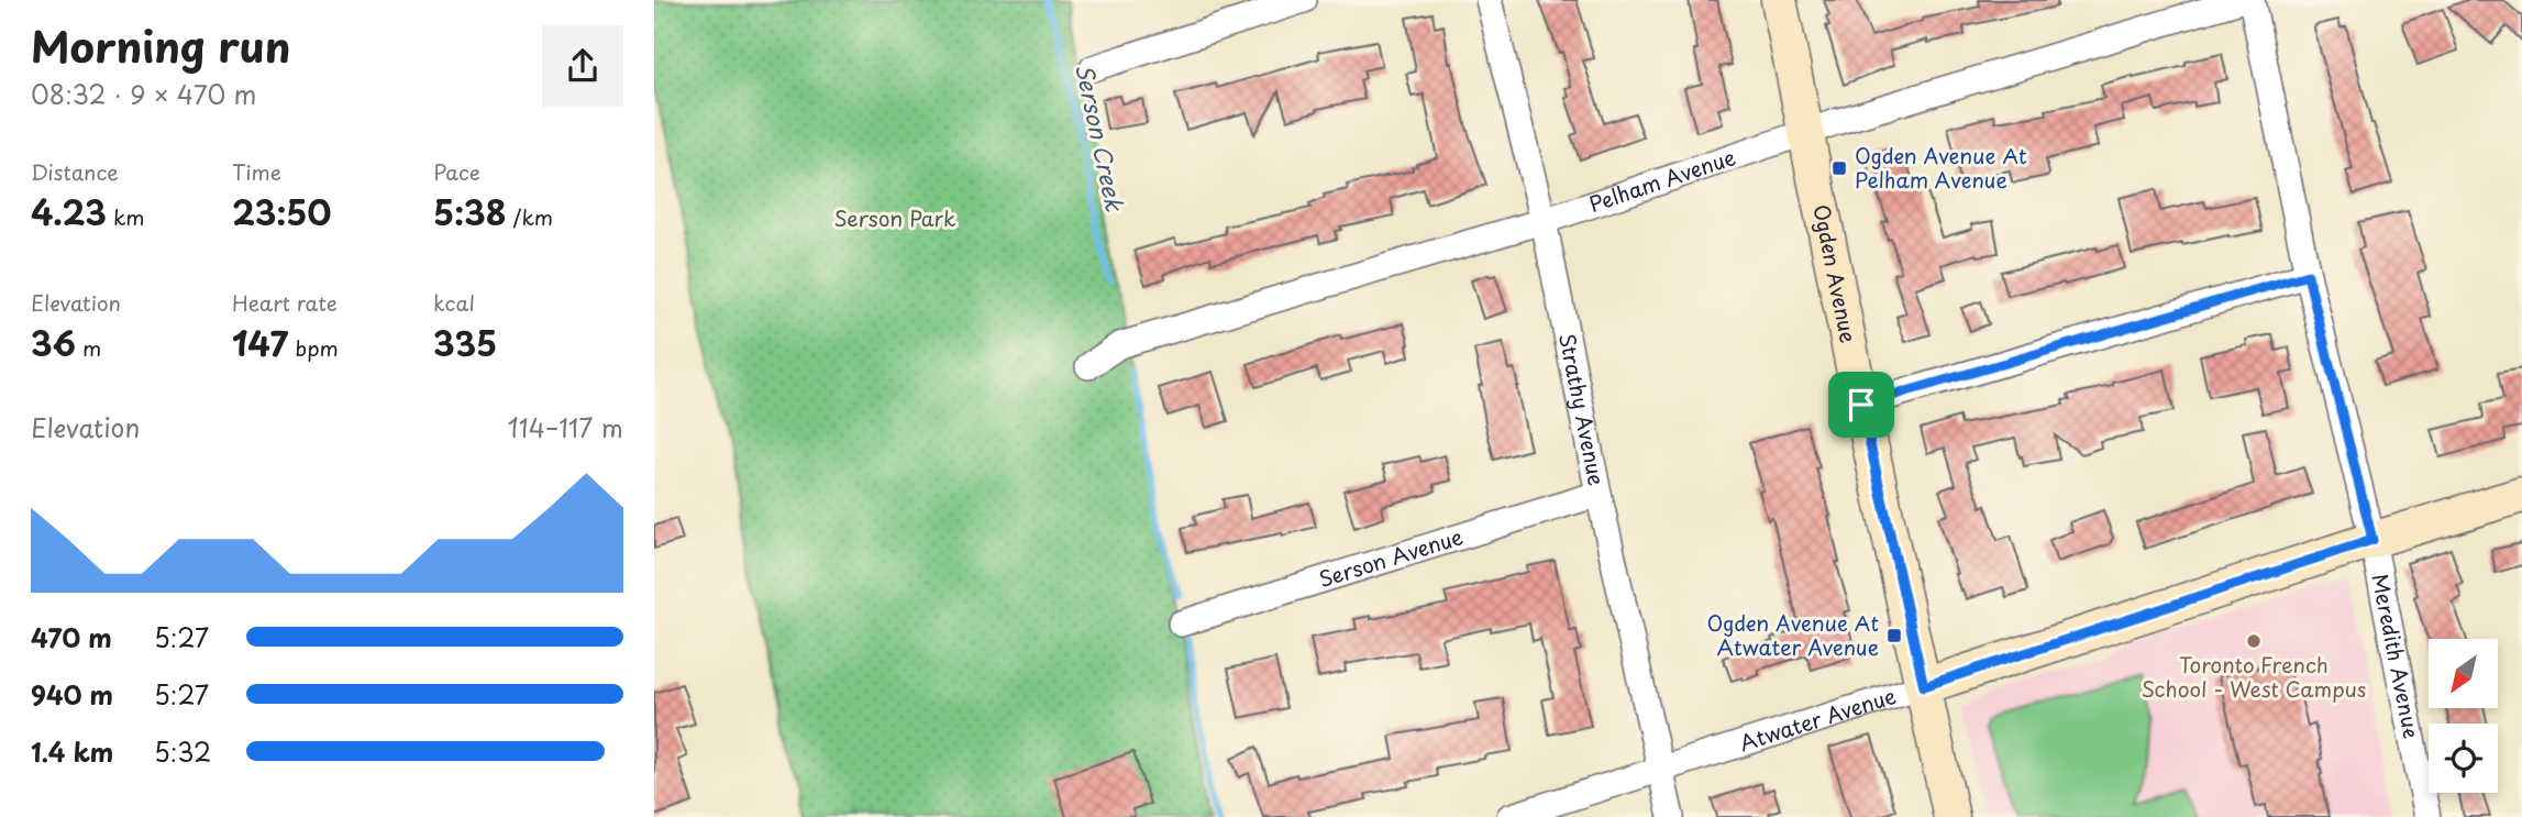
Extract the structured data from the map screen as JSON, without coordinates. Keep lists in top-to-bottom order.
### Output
{
  "streets": {
    "street": [
      "Pelham Avenue",
      "Ogden Avenue",
      "Strathy Avenue",
      "Serson Avenue",
      "Meredith Avenue",
      "Atwater Avenue"
    ]
  },
  "crossings": [
    ["Pelham Avenue", "Ogden Avenue"],
    ["Pelham Avenue", "Strathy Avenue"],
    ["Ogden Avenue", "Atwater Avenue"],
    ["Strathy Avenue", "Serson Avenue"],
    ["Strathy Avenue", "Atwater Avenue"],
    ["Meredith Avenue", "Atwater Avenue"]
  ],
  "water": ["Serson Creek"],
  "parks": ["Serson Park"],
  "places": {
    "transit": ["Ogden Avenue At Pelham Avenue", "Ogden Avenue At Atwater Avenue"],
    "other": ["Toronto French School - West Campus"]
  },
  "north": "bottom left",
  "page": {
    "heading": ["Morning run", "08:32 · 9 × 470 m"],
    "stats": [
      ["Distance", "4.23 km"],
      ["Time", "23:50"],
      ["Pace", "5:38 /km"],
      ["Elevation", "36 m"],
      ["Heart rate", "147 bpm"],
      ["kcal", "335"]
    ],
    "chart": ["Elevation", "114–117 m"],
    "list": [
      {
        "name": "470 m",
        "note": "5:27"
      },
      {
        "name": "940 m",
        "note": "5:27"
      },
      {
        "name": "1.4 km",
        "note": "5:32"
      }
    ]
  }
}
